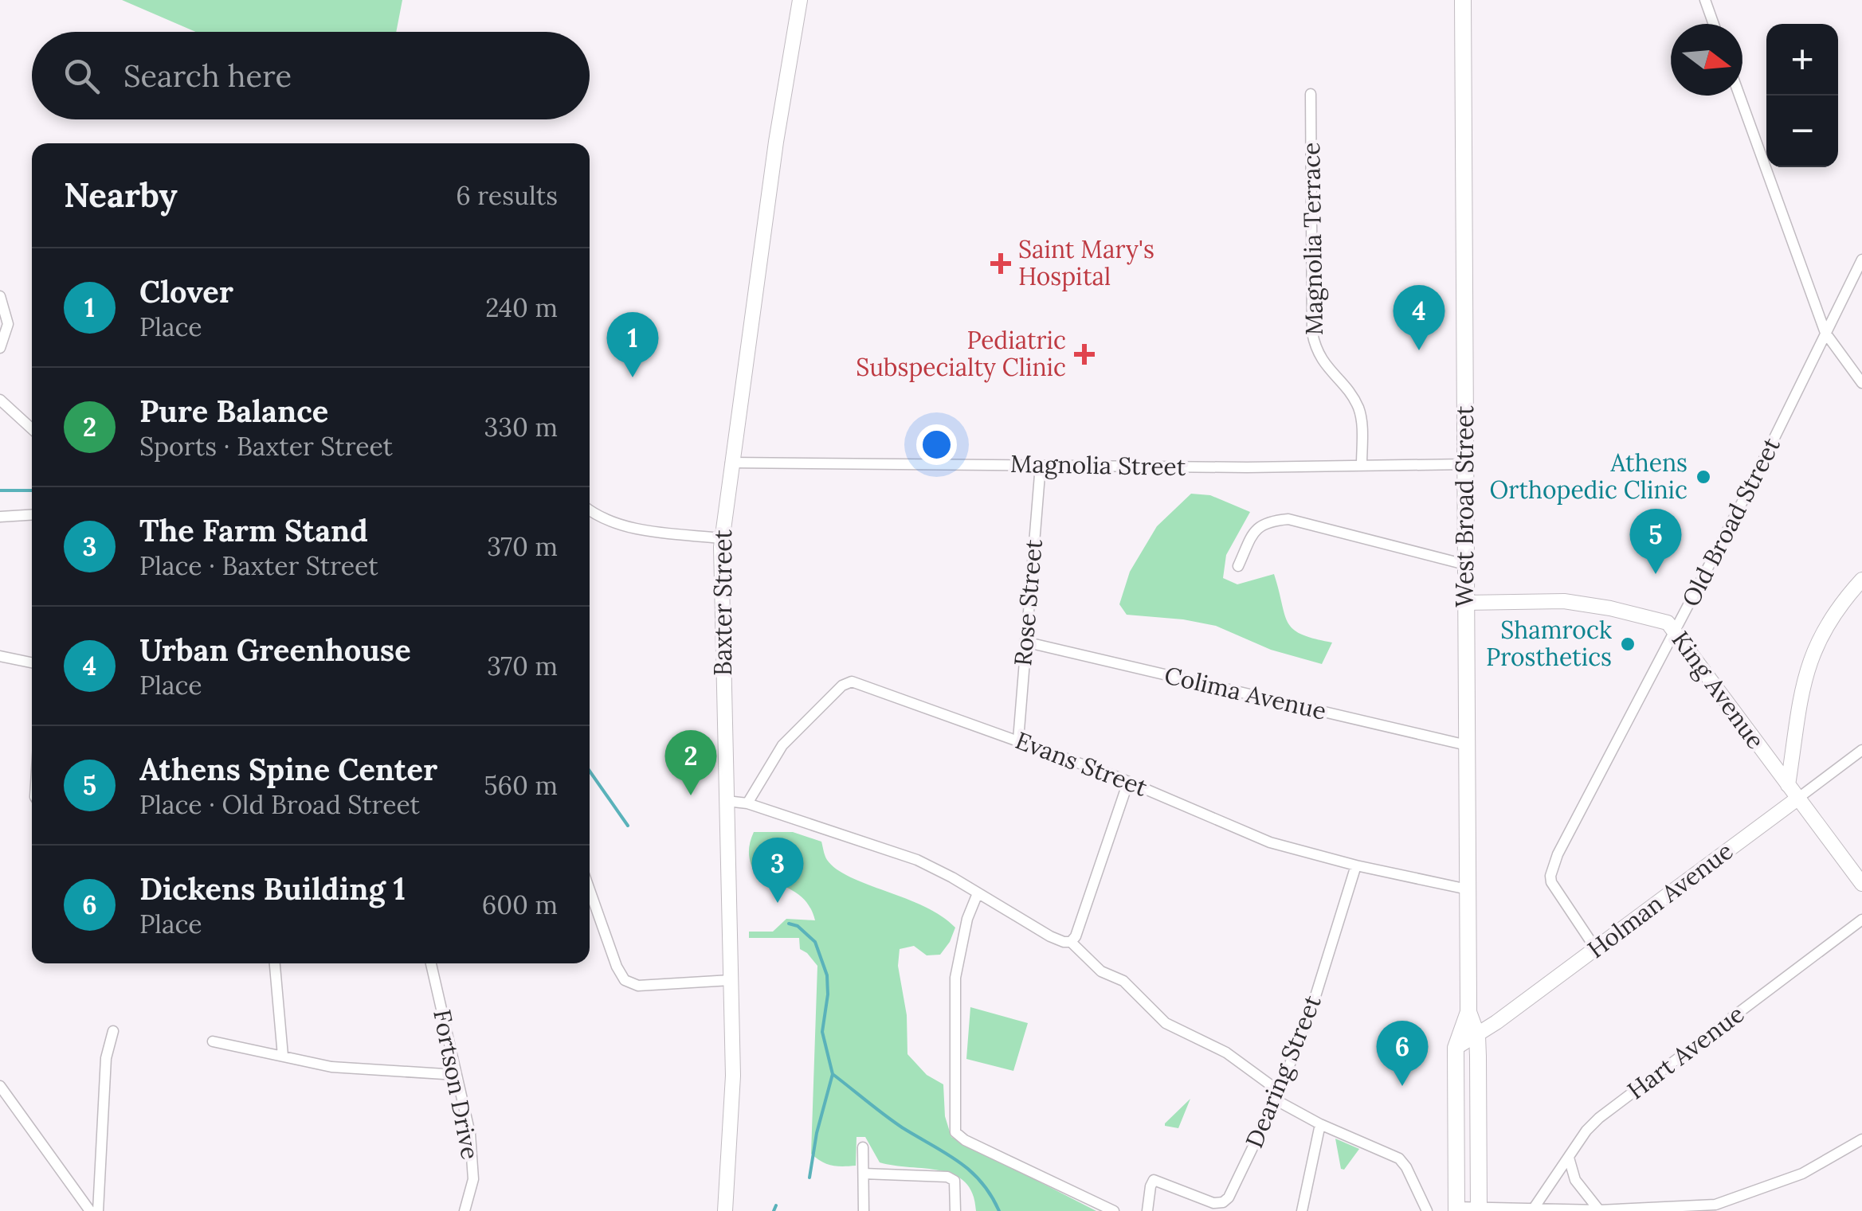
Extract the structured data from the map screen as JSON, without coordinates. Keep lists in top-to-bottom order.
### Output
{
  "streets": {
    "main road": [
      "West Broad Street",
      "Baxter Street",
      "King Avenue",
      "Holman Avenue"
    ],
    "street": [
      "Magnolia Terrace",
      "Magnolia Street",
      "Old Broad Street",
      "Rose Street",
      "Colima Avenue",
      "Evans Street",
      "Hart Avenue",
      "Dearing Street",
      "Fortson Drive"
    ]
  },
  "crossings": [
    ["Magnolia Terrace", "Magnolia Street"],
    ["Magnolia Street", "West Broad Street"],
    ["Magnolia Street", "Baxter Street"],
    ["Magnolia Street", "Rose Street"],
    ["West Broad Street", "King Avenue"],
    ["West Broad Street", "Colima Avenue"],
    ["West Broad Street", "Evans Street"],
    ["West Broad Street", "Holman Avenue"],
    ["Old Broad Street", "King Avenue"],
    ["Old Broad Street", "Holman Avenue"],
    ["Rose Street", "Colima Avenue"],
    ["Rose Street", "Evans Street"],
    ["King Avenue", "Holman Avenue"],
    ["Evans Street", "Dearing Street"]
  ],
  "places": {
    "health": ["Saint Mary's Hospital", "Pediatric Subspecialty Clinic"],
    "other": ["Athens Orthopedic Clinic", "Shamrock Prosthetics"]
  },
  "north": "right",
  "page": {
    "map_buttons": ["+", "−"],
    "search": "Search here",
    "heading": ["Nearby", "6 results"],
    "list": [
      {
        "mark": "1",
        "name": "Clover",
        "note": "Place",
        "value": "240 m"
      },
      {
        "mark": "2",
        "name": "Pure Balance",
        "note": "Sports · Baxter Street",
        "value": "330 m"
      },
      {
        "mark": "3",
        "name": "The Farm Stand",
        "note": "Place · Baxter Street",
        "value": "370 m"
      },
      {
        "mark": "4",
        "name": "Urban Greenhouse",
        "note": "Place",
        "value": "370 m"
      },
      {
        "mark": "5",
        "name": "Athens Spine Center",
        "note": "Place · Old Broad Street",
        "value": "560 m"
      },
      {
        "mark": "6",
        "name": "Dickens Building 1",
        "note": "Place",
        "value": "600 m"
      }
    ],
    "pins": [
      "4",
      "1",
      "5",
      "2",
      "3",
      "6"
    ]
  }
}
